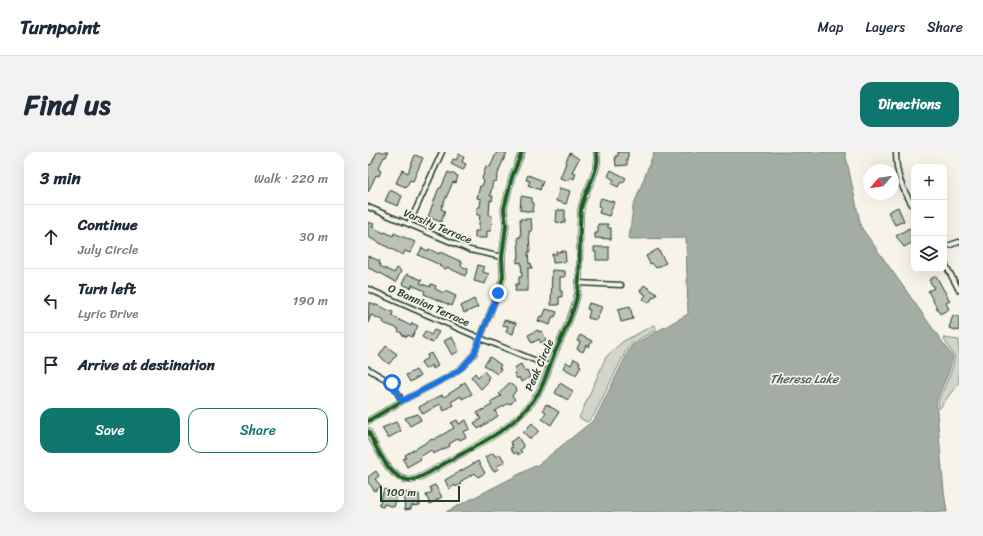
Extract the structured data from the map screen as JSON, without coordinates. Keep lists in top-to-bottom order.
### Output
{
  "streets": {
    "street": ["Varsity Terrace", "O Bannion Terrace", "Peak Circle"]
  },
  "crossings": [
    ["O Bannion Terrace", "Peak Circle"]
  ],
  "water": ["Theresa Lake"],
  "scale_bar": "100 m",
  "north": "bottom left",
  "page": {
    "header": "Turnpoint",
    "nav": ["Map", "Layers", "Share"],
    "title": "Find us",
    "buttons": [
      "Directions",
      ["Save", "Share"]
    ],
    "heading": ["3 min", "Walk · 220 m"],
    "map_buttons": ["+", "−"],
    "list": [
      ["Continue", "July Circle", "30 m"],
      ["Turn left", "Lyric Drive", "190 m"],
      "Arrive at destination"
    ],
    "scale": "100 m"
  }
}
